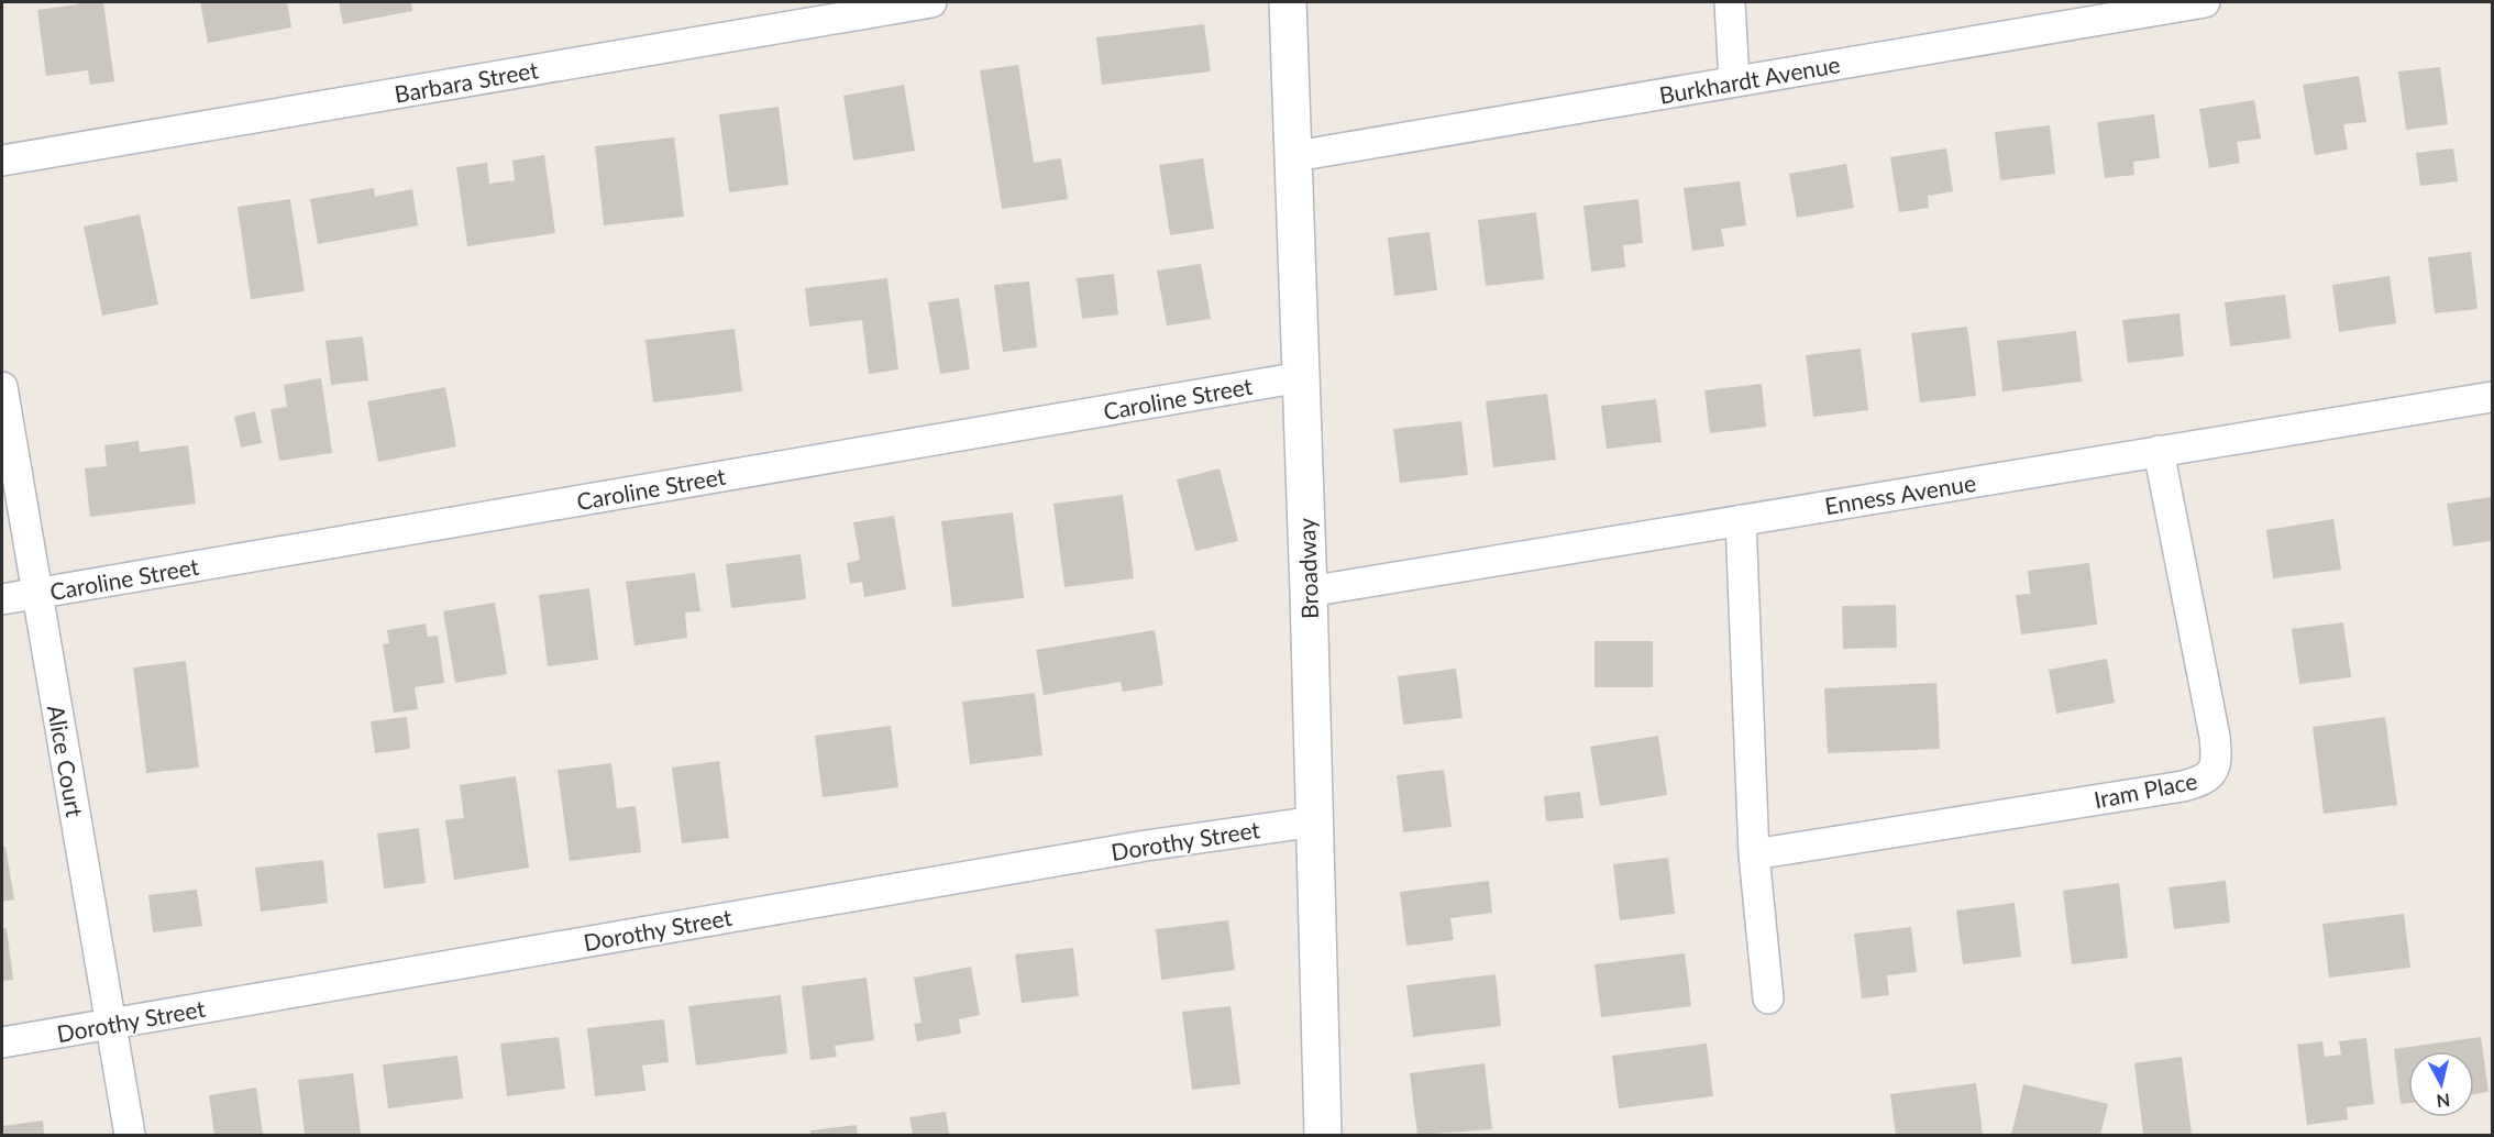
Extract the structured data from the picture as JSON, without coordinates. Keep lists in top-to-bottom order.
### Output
{
  "streets": {
    "main road": ["Broadway"],
    "street": [
      "Burkhardt Avenue",
      "Barbara Street",
      "Caroline Street",
      "Enness Avenue",
      "Alice Court",
      "Iram Place",
      "Dorothy Street"
    ]
  },
  "crossings": [
    ["Burkhardt Avenue", "Broadway"],
    ["Caroline Street", "Broadway"],
    ["Caroline Street", "Alice Court"],
    ["Enness Avenue", "Broadway"],
    ["Enness Avenue", "Iram Place"],
    ["Broadway", "Dorothy Street"],
    ["Alice Court", "Dorothy Street"]
  ],
  "north": "bottom"
}
